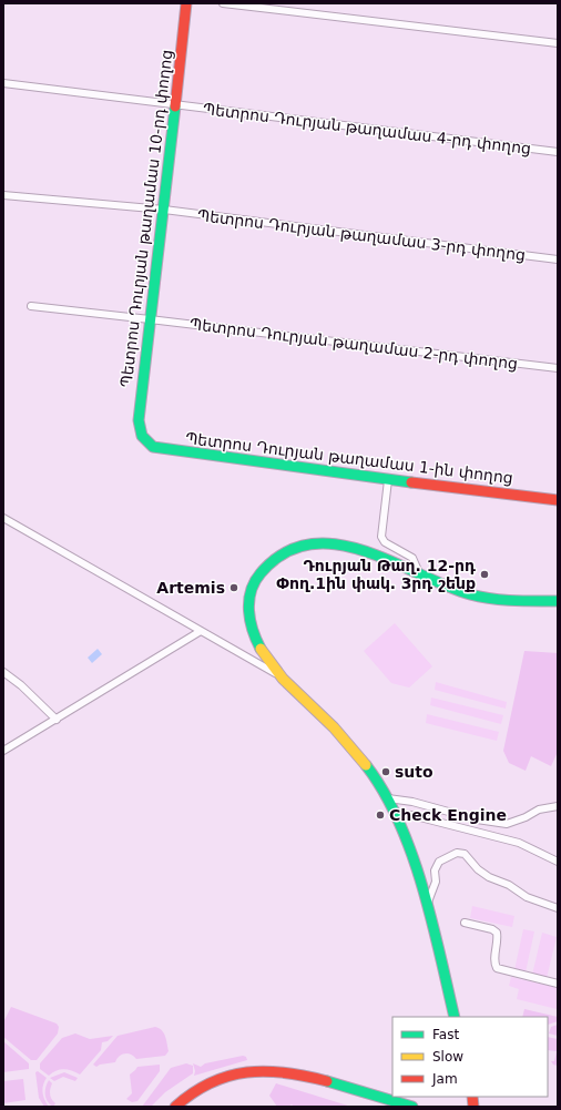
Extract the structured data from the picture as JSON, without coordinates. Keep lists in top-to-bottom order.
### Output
{
  "streets": {
    "main road": ["Պետրոս Դուրյան թաղամաս 10-րդ փողոց", "Պետրոս Դուրյան թաղամաս 1-ին փողոց"],
    "street": ["Պետրոս Դուրյան թաղամաս 4-րդ փողոց", "Պետրոս Դուրյան թաղամաս 3-րդ փողոց", "Պետրոս Դուրյան թաղամաս 2-րդ փողոց"]
  },
  "crossings": [
    ["Պետրոս Դուրյան թաղամաս 4-րդ փողոց", "Պետրոս Դուրյան թաղամաս 10-րդ փողոց"],
    ["Պետրոս Դուրյան թաղամաս 10-րդ փողոց", "Պետրոս Դուրյան թաղամաս 3-րդ փողոց"],
    ["Պետրոս Դուրյան թաղամաս 10-րդ փողոց", "Պետրոս Դուրյան թաղամաս 2-րդ փողոց"],
    ["Պետրոս Դուրյան թաղամաս 10-րդ փողոց", "Պետրոս Դուրյան թաղամաս 1-ին փողոց"]
  ],
  "places": [
    "Դուրյան Թաղ. 12-րդ Փող.1ին փակ․ 3րդ շենք",
    "Artemis",
    "suto",
    "Check Engine"
  ],
  "legend": ["Fast", "Slow", "Jam"]
}
